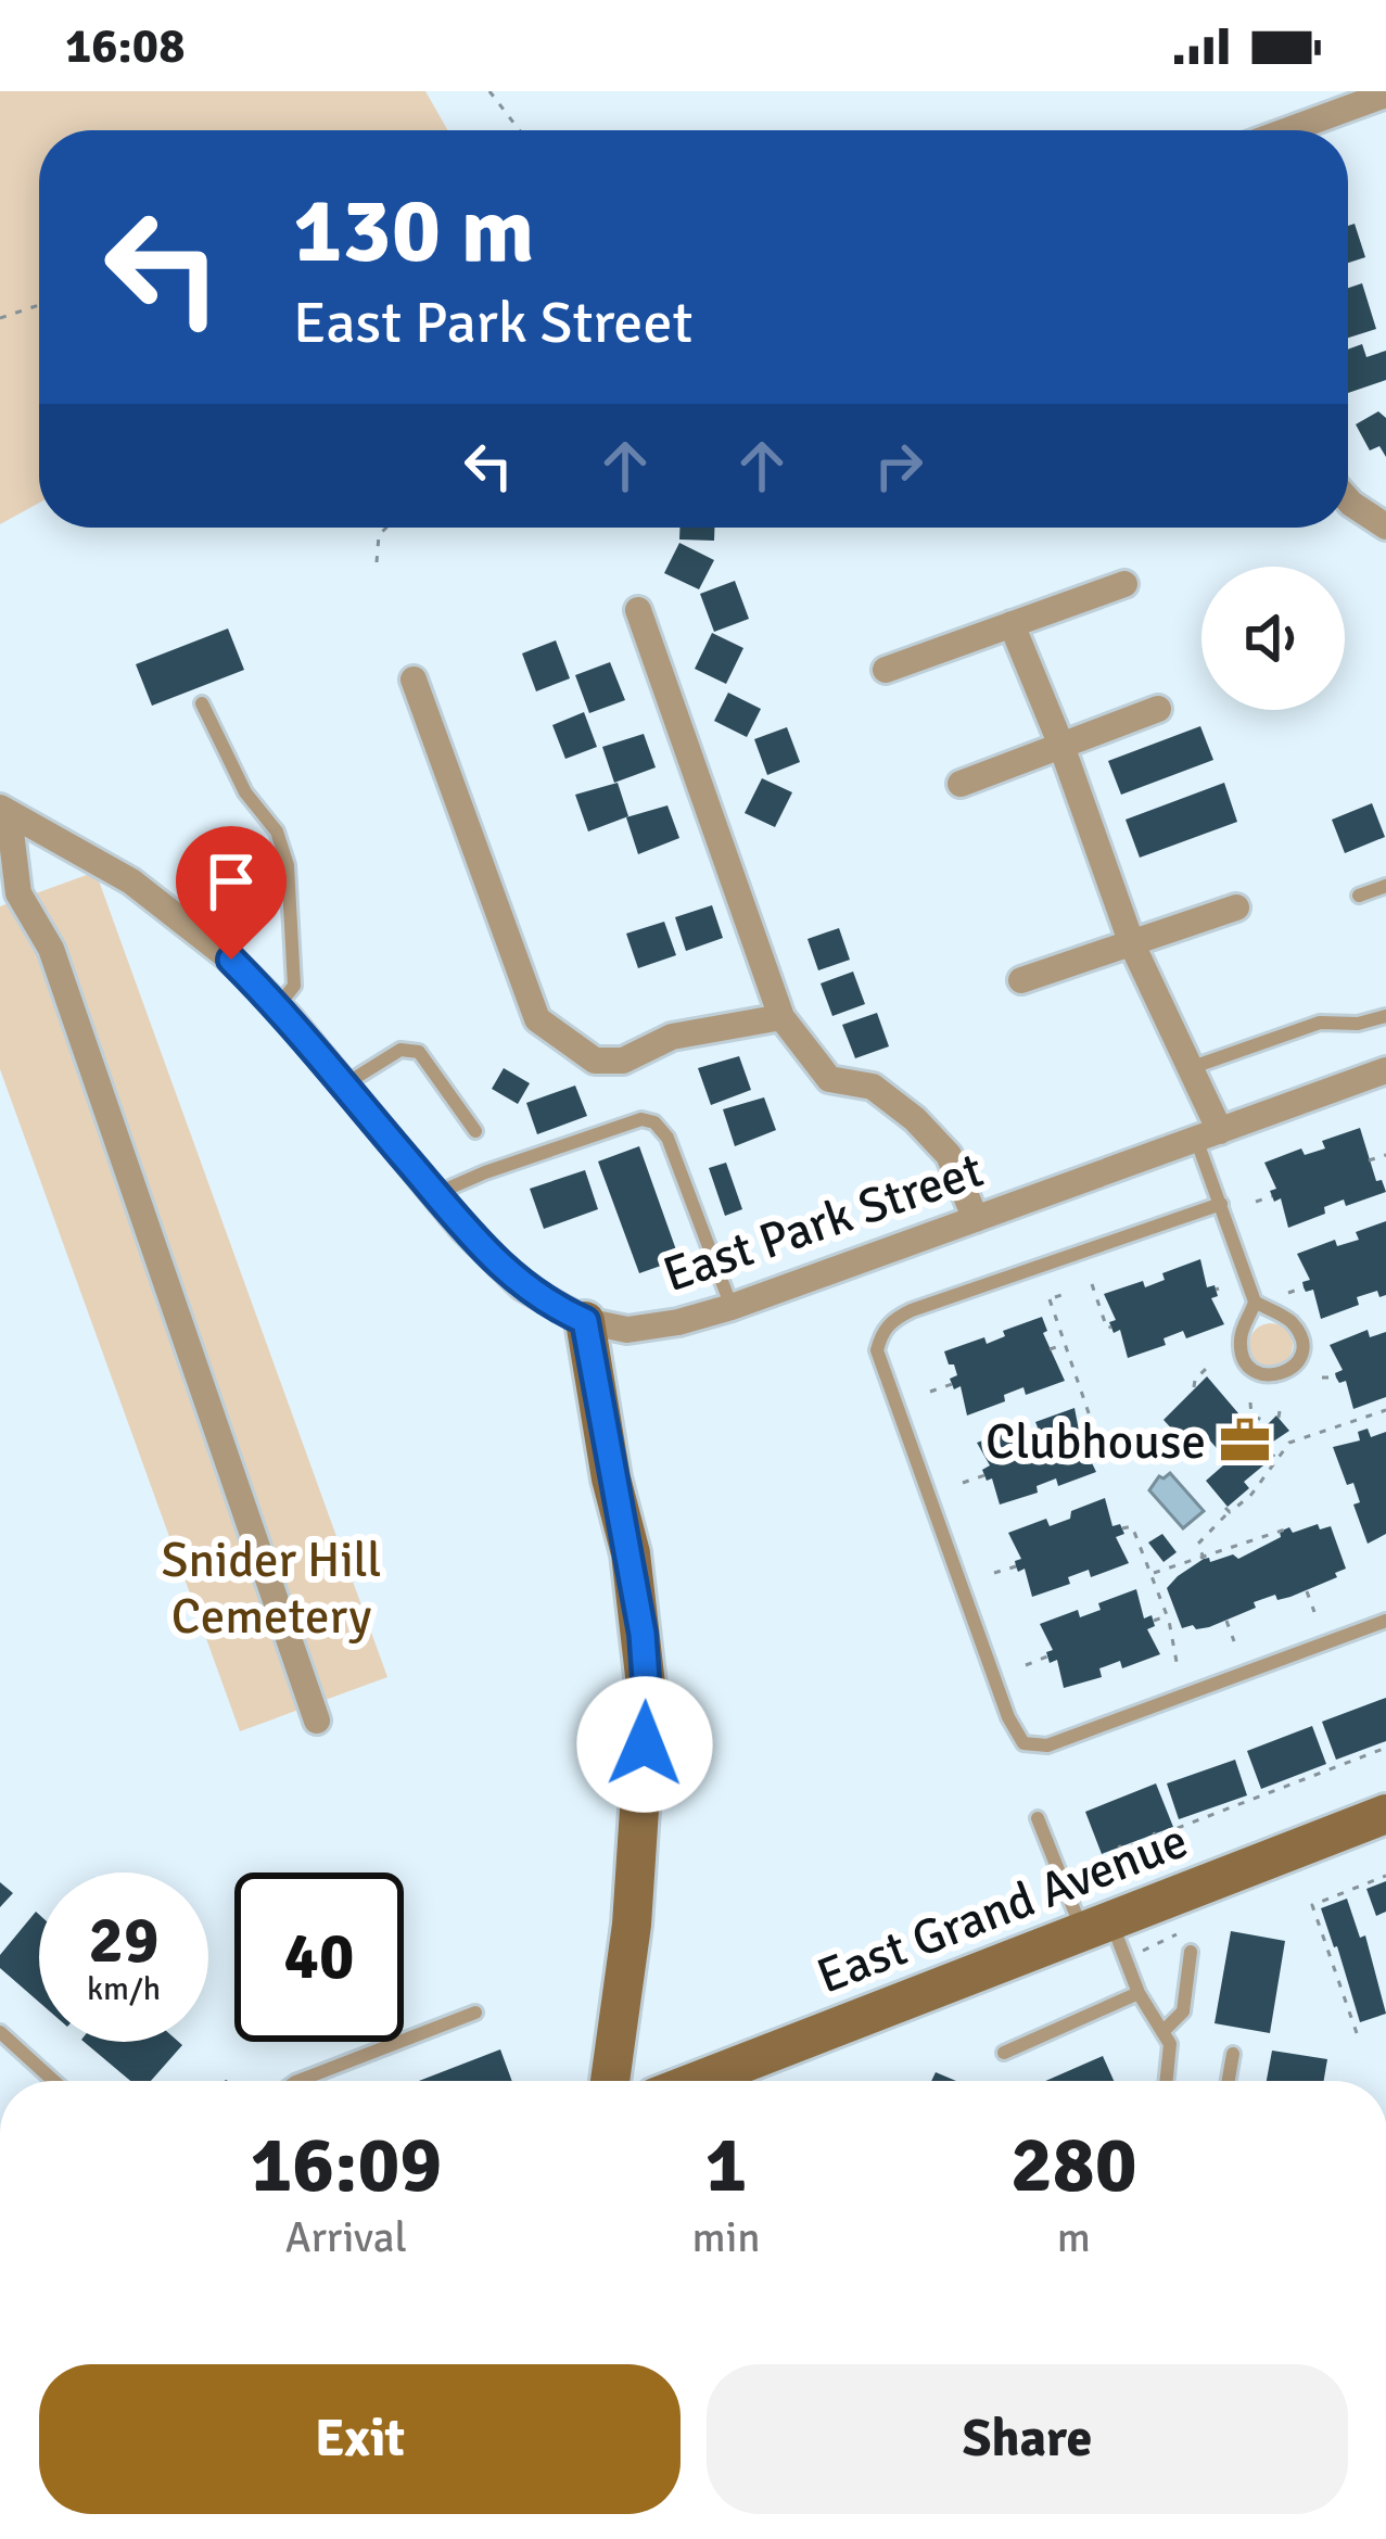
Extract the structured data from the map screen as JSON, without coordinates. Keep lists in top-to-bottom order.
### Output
{
  "streets": {
    "street": ["East Park Street", "East Grand Avenue"]
  },
  "parks": ["Snider Hill Cemetery"],
  "places": {
    "office": ["Clubhouse"]
  },
  "page": {
    "status": "16:08",
    "turn": ["130 m", "East Park Street"],
    "speed": "29 km/h",
    "limit": "40",
    "eta": [
      "16:09",
      "Arrival",
      "1",
      "min",
      "280",
      "m"
    ],
    "buttons": ["Exit", "Share"]
  }
}
